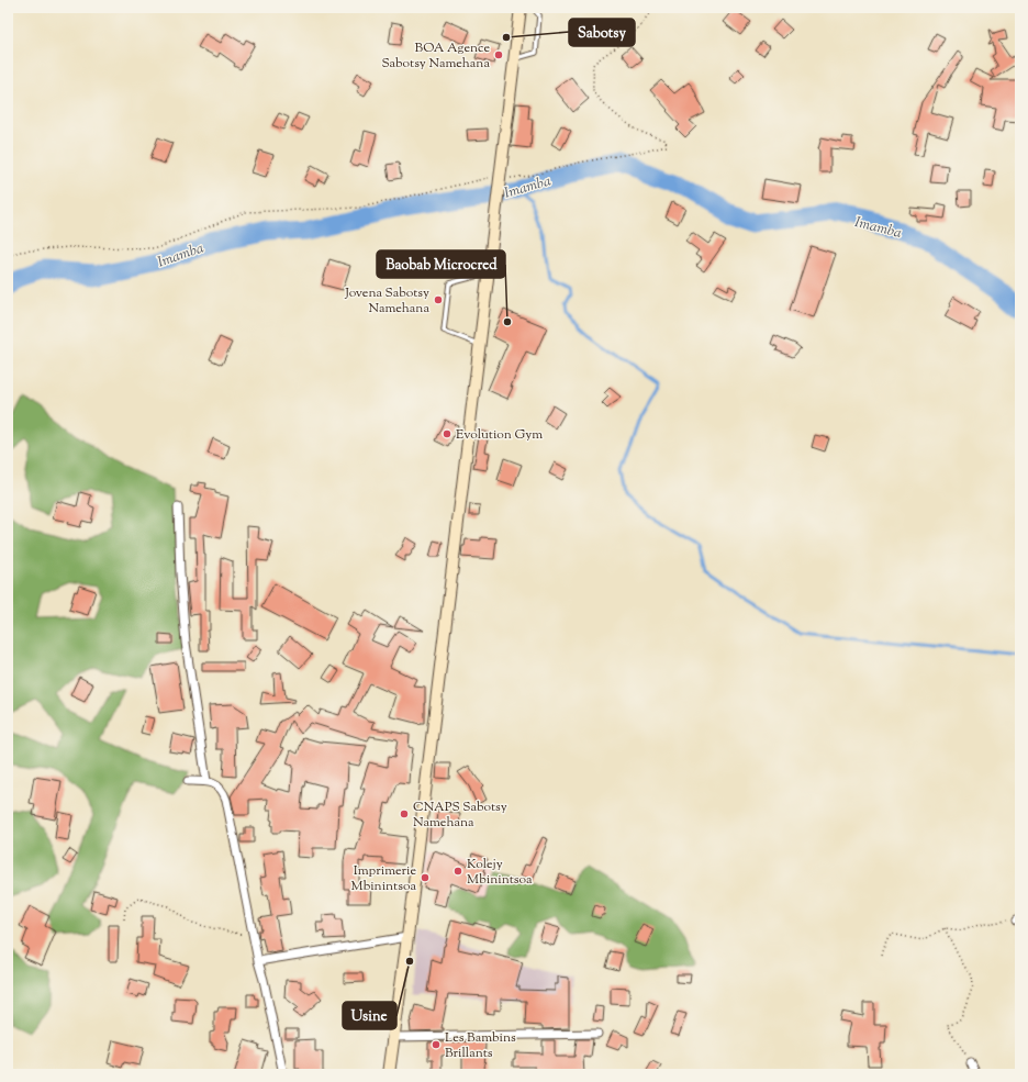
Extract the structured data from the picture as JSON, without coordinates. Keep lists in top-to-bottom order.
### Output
{
  "water": ["Imamba"],
  "places": [
    "Sabotsy",
    "BOA Agence Sabotsy Namehana",
    "Jovena Sabotsy Namehana",
    "Baobab Microcred",
    "Evolution Gym",
    "CNAPS Sabotsy Namehana",
    "Kolejy Mbinintsoa",
    "Imprimerie Mbinintsoa",
    "Usine",
    "Les Bambins Brillants"
  ]
}
